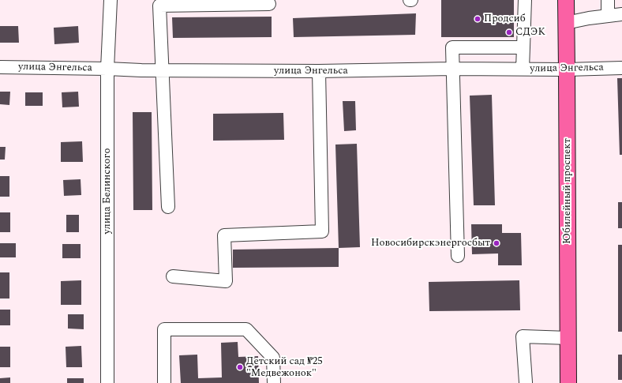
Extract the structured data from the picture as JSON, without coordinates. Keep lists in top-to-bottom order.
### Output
{
  "streets": {
    "main road": ["Юбилейный проспект"],
    "street": ["улица Энгельса", "улица Белинского"]
  },
  "crossings": [
    ["улица Энгельса", "улица Белинского"],
    ["улица Энгельса", "Юбилейный проспект"]
  ],
  "places": [
    "Продсиб",
    "СДЭК",
    "Новосибирскэнергосбыт",
    "Детский сад №25 \"Медвежонок\""
  ]
}
